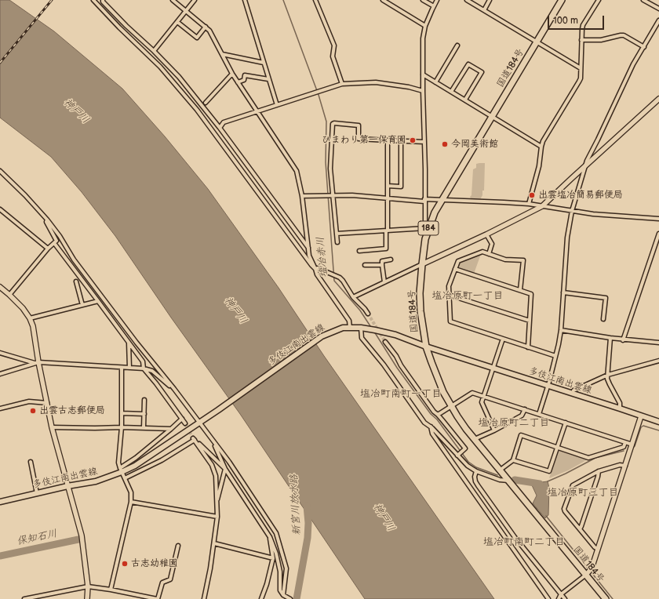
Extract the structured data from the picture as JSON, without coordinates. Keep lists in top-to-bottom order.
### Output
{
  "streets": {
    "highway": ["国道184号", "184"],
    "main road": ["多伎江南出雲線"]
  },
  "crossings": [
    ["国道184号", "多伎江南出雲線"]
  ],
  "districts": [
    "塩冶原町一丁目",
    "塩冶町南町一丁目",
    "塩冶原町二丁目",
    "塩冶原町三丁目",
    "塩冶町南町二丁目"
  ],
  "water": [
    "神戸川",
    "塩冶赤川",
    "新宮川放水路",
    "保知石川"
  ],
  "places": [
    "ひまわり第一保育園",
    "今岡美術館",
    "出雲塩冶簡易郵便局",
    "出雲古志郵便局",
    "古志幼稚園"
  ],
  "scale_bar": "100 m"
}
